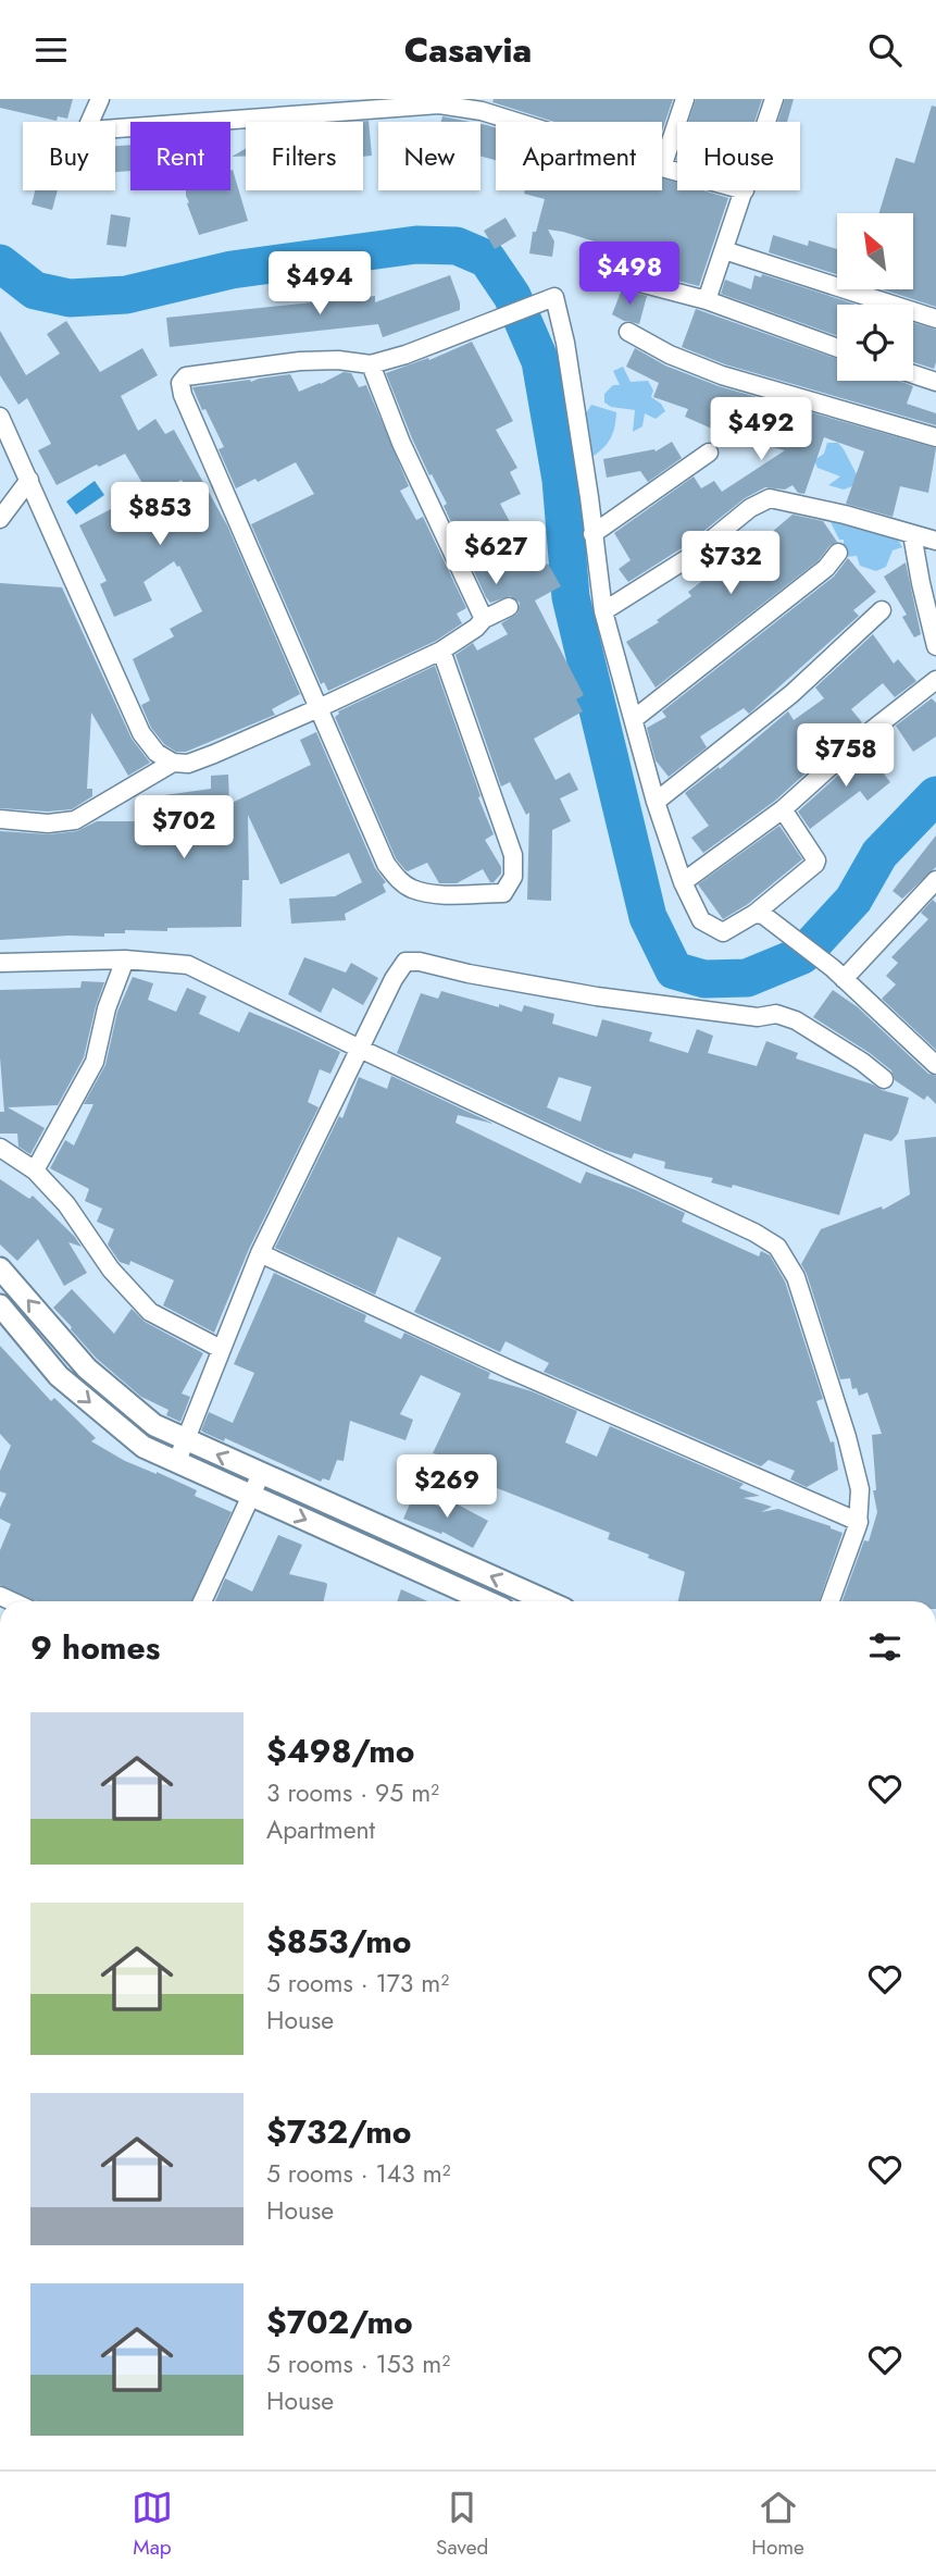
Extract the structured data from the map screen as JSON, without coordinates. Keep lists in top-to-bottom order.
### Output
{
  "north": "top left",
  "page": {
    "header": "Casavia",
    "chip": [
      "Buy",
      "Rent",
      "Filters",
      "New",
      "Apartment",
      "House"
    ],
    "price": [
      "$498",
      "$494",
      "$492",
      "$853",
      "$627",
      "$732",
      "$758",
      "$702",
      "$269"
    ],
    "heading": "9 homes",
    "list": [
      {
        "name": "$498/mo",
        "note": "3 rooms · 95 m² · Apartment"
      },
      {
        "name": "$853/mo",
        "note": "5 rooms · 173 m² · House"
      },
      {
        "name": "$732/mo",
        "note": "5 rooms · 143 m² · House"
      },
      {
        "name": "$702/mo",
        "note": "5 rooms · 153 m² · House"
      }
    ],
    "tabs": ["Map", "Saved", "Home"]
  }
}
